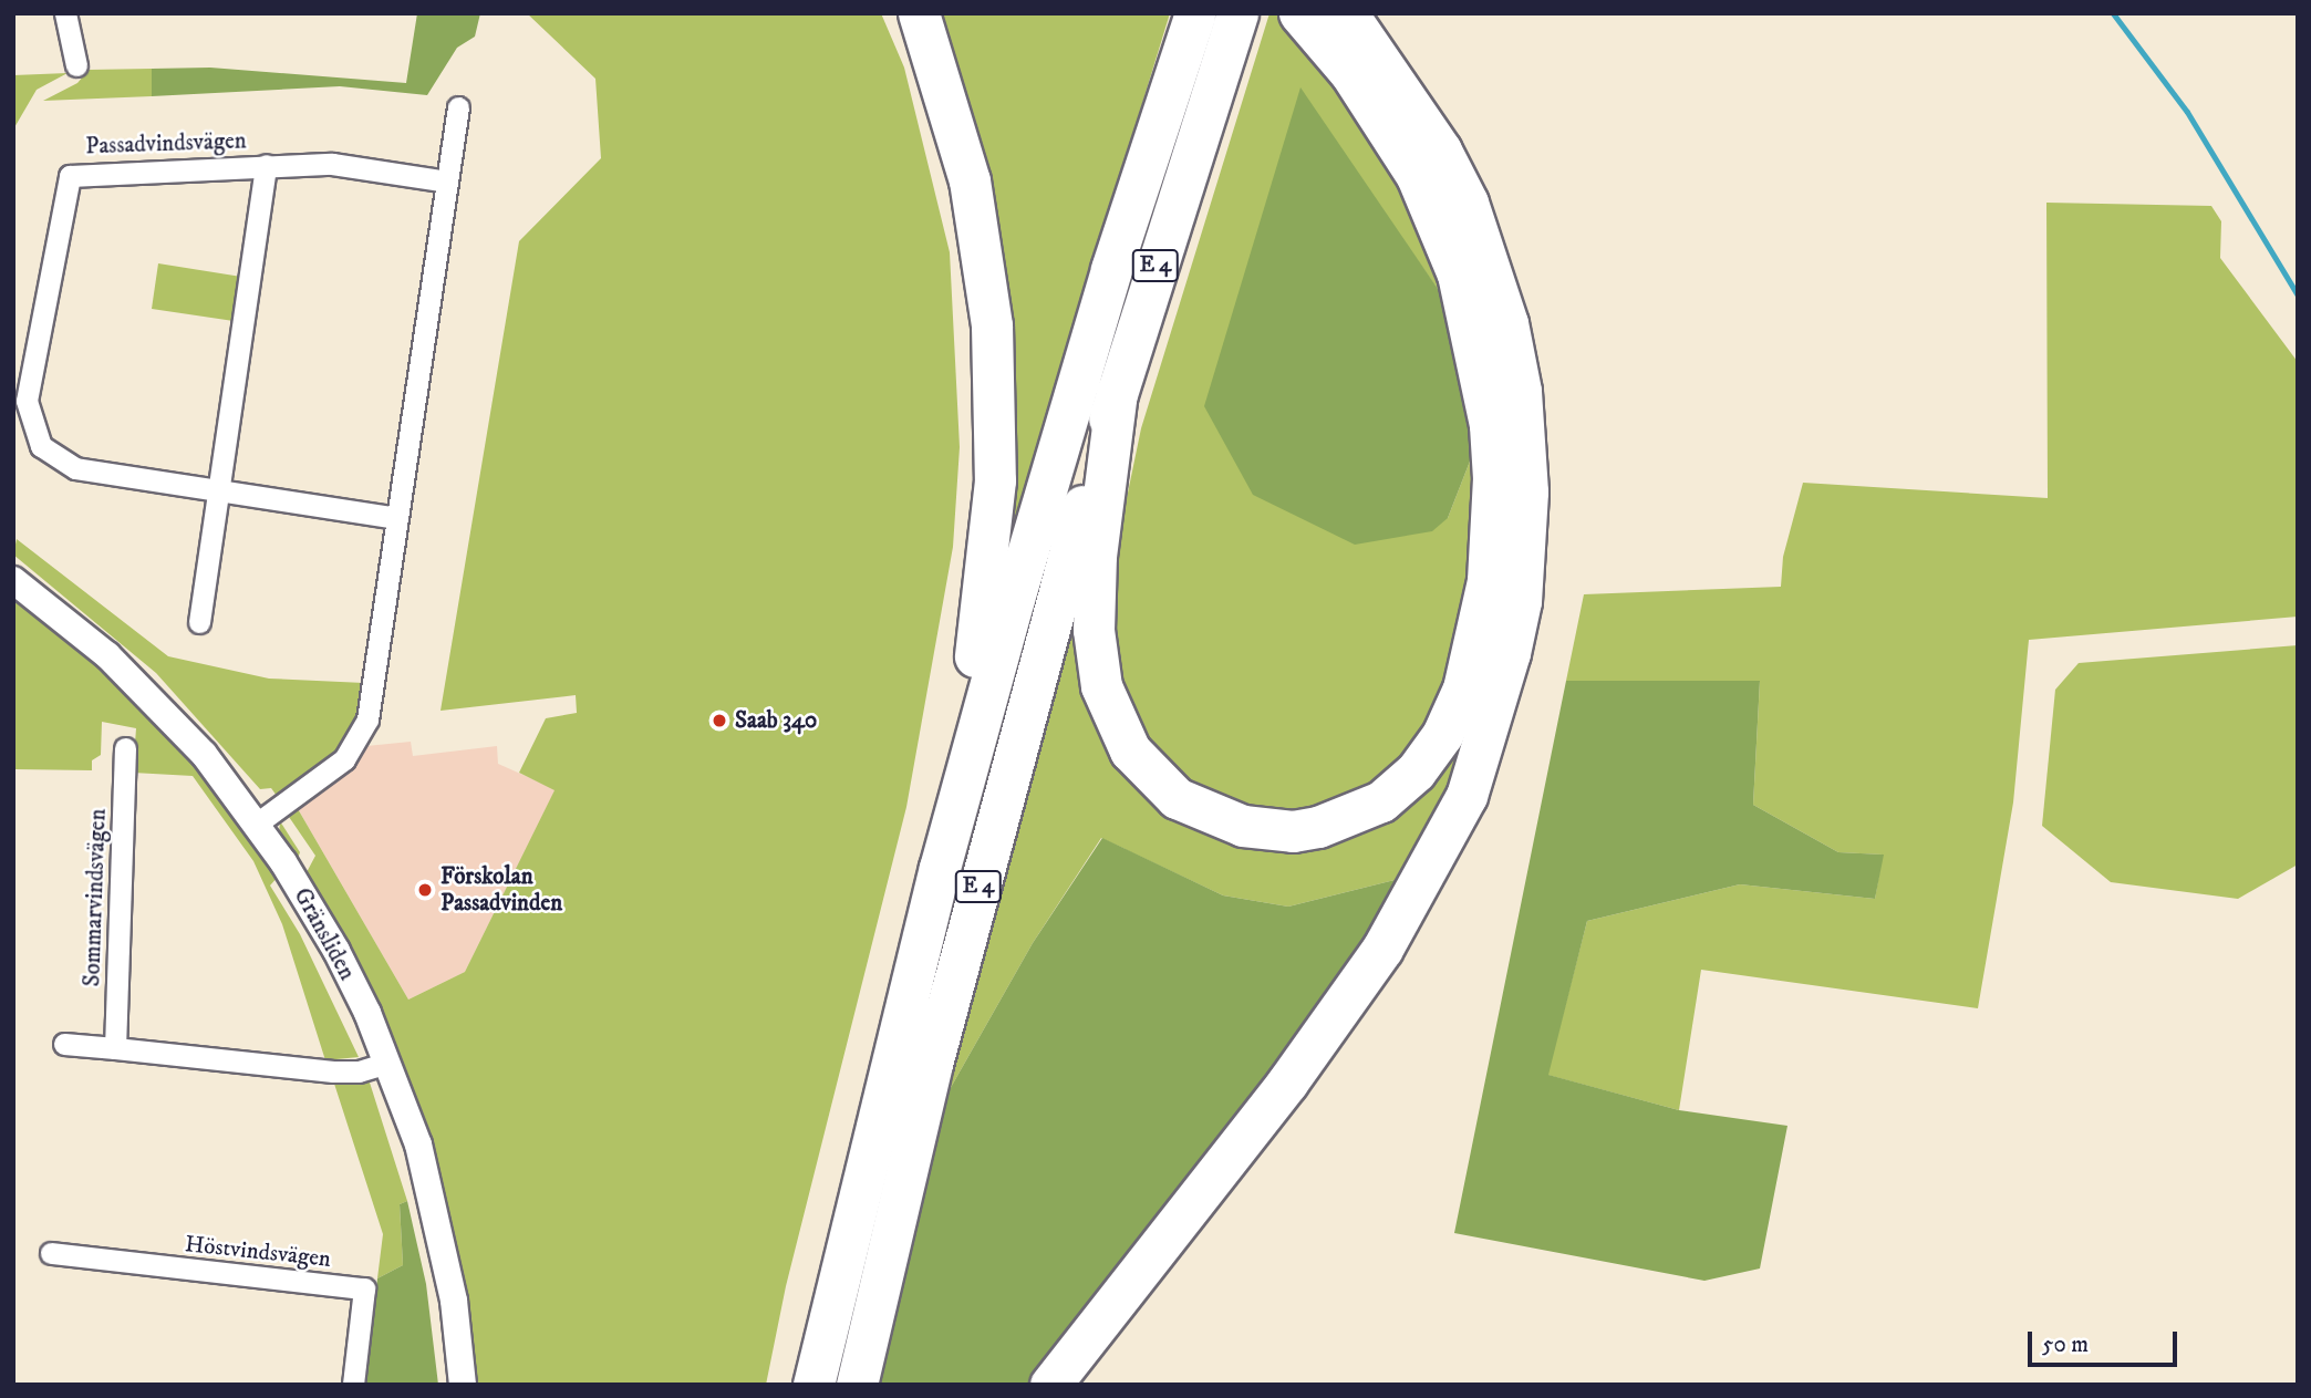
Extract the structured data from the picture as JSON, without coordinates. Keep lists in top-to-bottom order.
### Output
{
  "streets": {
    "highway": ["E 4"],
    "street": [
      "Passadvindsvägen",
      "Sommarvindsvägen",
      "Gränsliden",
      "Höstvindsvägen"
    ]
  },
  "places": ["Saab 340", "Förskolan Passadvinden"],
  "scale_bar": "50 m"
}
